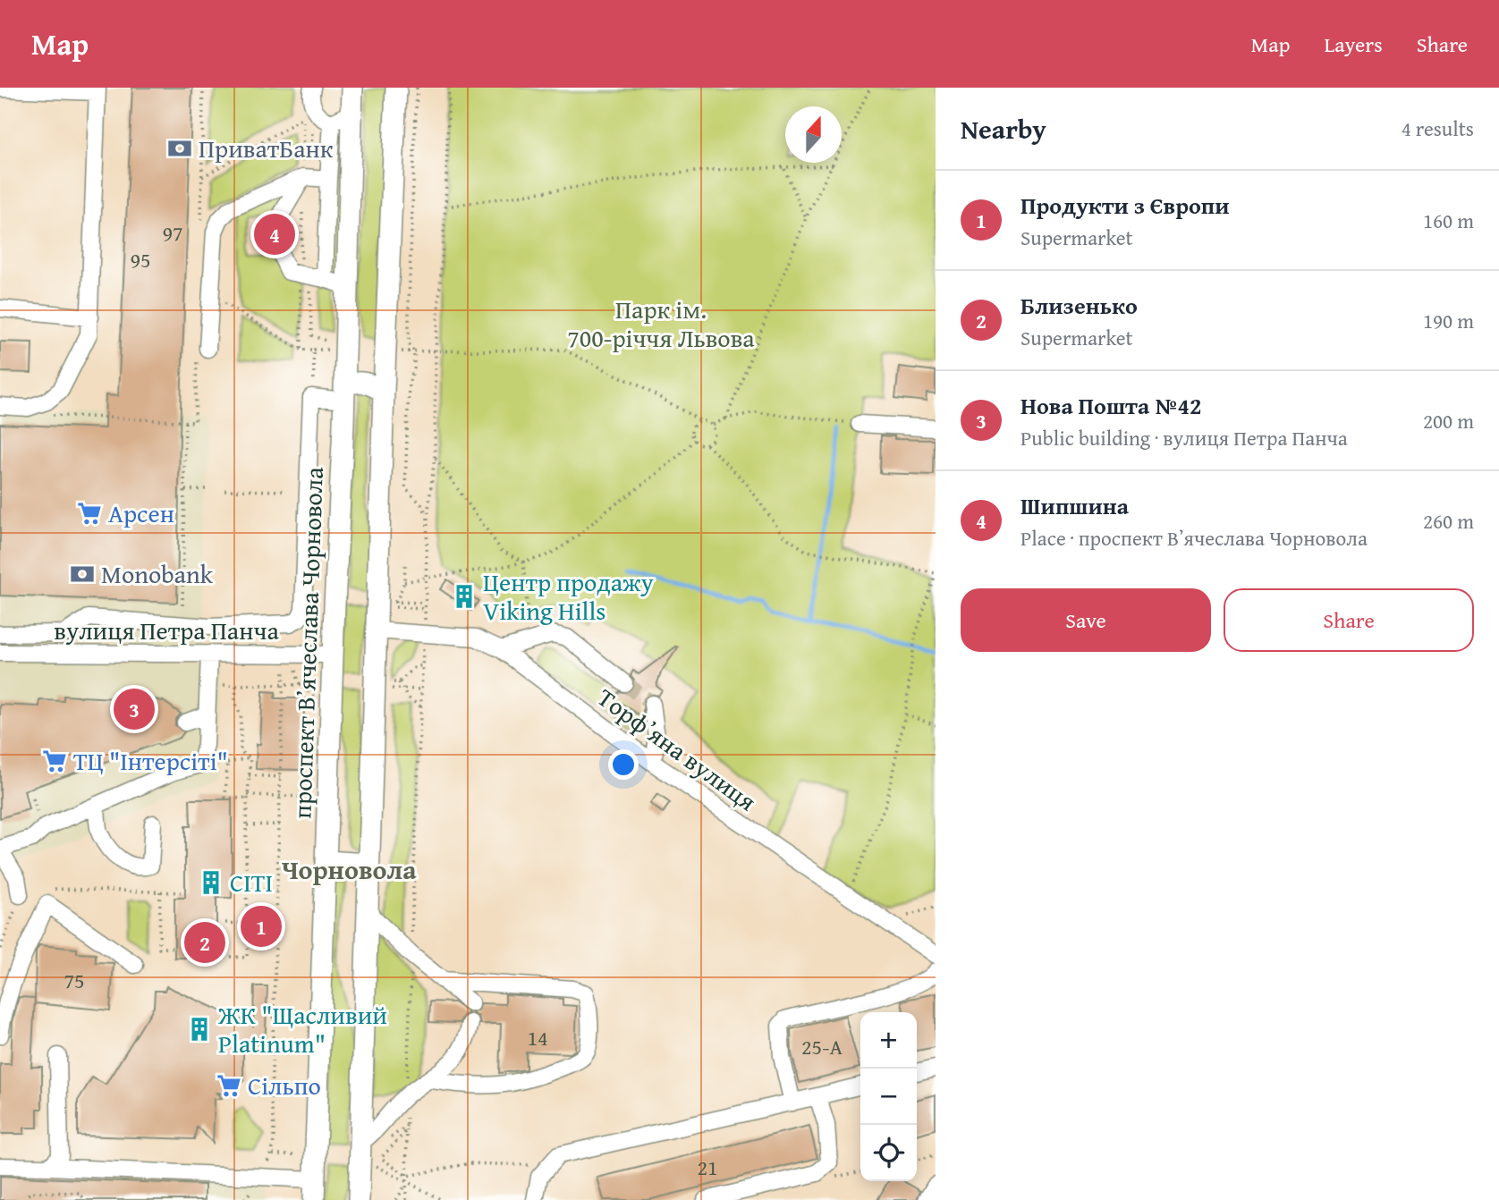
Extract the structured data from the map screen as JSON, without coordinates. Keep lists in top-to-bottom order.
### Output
{
  "streets": {
    "main road": ["проспект Вʼячеслава Чорновола"],
    "street": ["вулиця Петра Панча", "Торфʼяна вулиця"]
  },
  "crossings": [
    ["вулиця Петра Панча", "проспект Вʼячеслава Чорновола"]
  ],
  "districts": ["Чорновола"],
  "parks": ["Парк ім. 700-річчя Львова"],
  "places": {
    "bank": ["ПриватБанк", "Monobank"],
    "supermarket": ["Арсен", "ТЦ \"Інтерсіті\"", "Сільпо"],
    "building": ["Центр продажу Viking Hills", "CITI", "ЖК \"Щасливий Platinum\""]
  },
  "house_numbers": [
    "97",
    "95",
    "75",
    "14",
    "25-А",
    "21"
  ],
  "north": "top",
  "page": {
    "header": "Map",
    "nav": ["Map", "Layers", "Share"],
    "heading": ["Nearby", "4 results"],
    "list": [
      {
        "mark": "1",
        "name": "Продукти з Європи",
        "note": "Supermarket",
        "value": "160 m"
      },
      {
        "mark": "2",
        "name": "Близенько",
        "note": "Supermarket",
        "value": "190 m"
      },
      {
        "mark": "3",
        "name": "Нова Пошта №42",
        "note": "Public building · вулиця Петра Панча",
        "value": "200 m"
      },
      {
        "mark": "4",
        "name": "Шипшина",
        "note": "Place · проспект Вʼячеслава Чорновола",
        "value": "260 m"
      }
    ],
    "pins": [
      "4",
      "3",
      "1",
      "2"
    ],
    "buttons": ["Save", "Share"],
    "map_buttons": ["+", "−"]
  }
}
